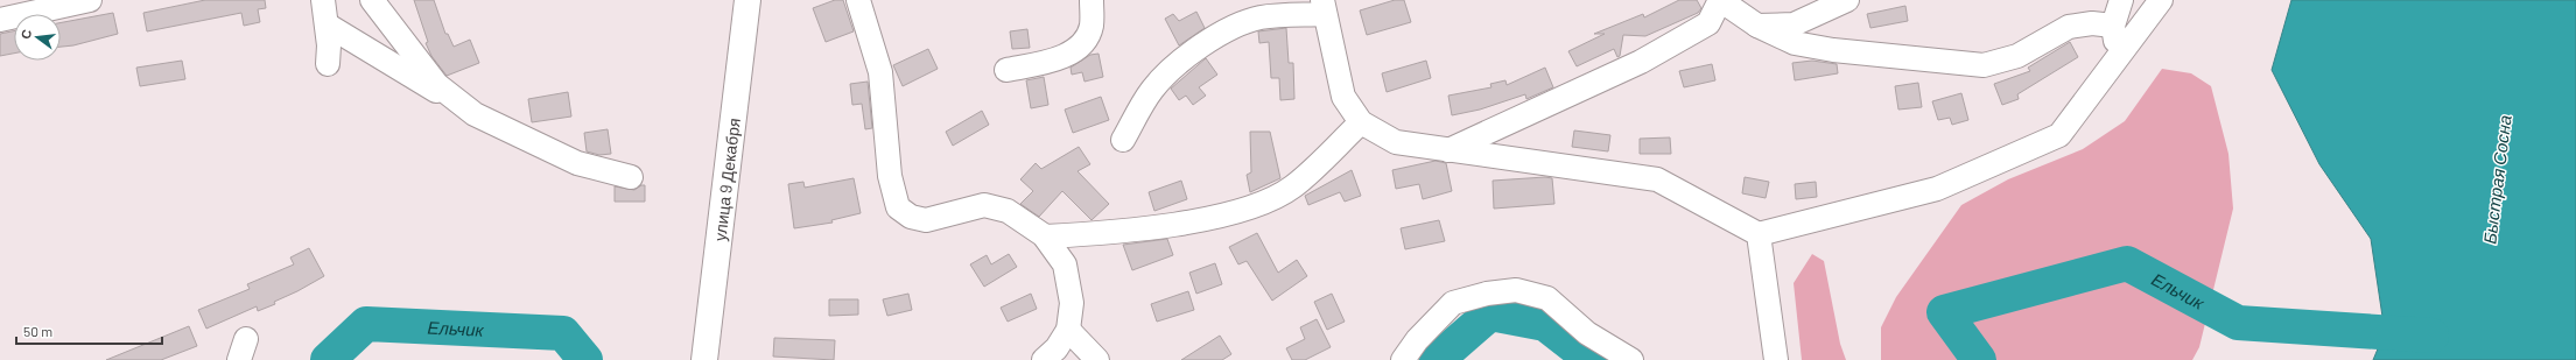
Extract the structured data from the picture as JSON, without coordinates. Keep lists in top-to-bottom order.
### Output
{
  "streets": {
    "main road": ["улица 9 Декабря"]
  },
  "water": ["Быстрая Сосна", "Ельчик"],
  "scale_bar": "50 m",
  "north": "left"
}
